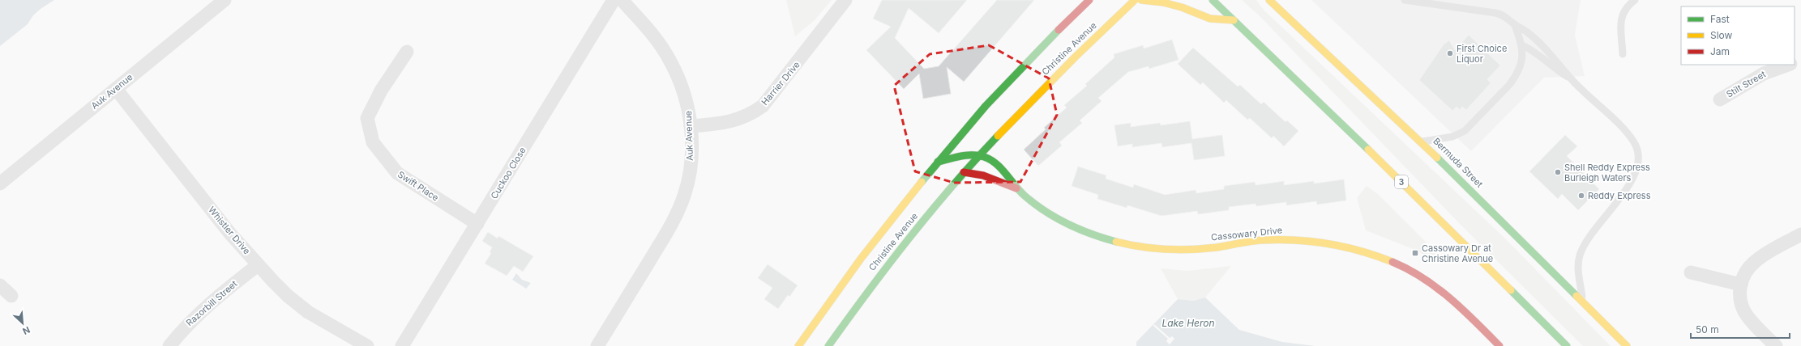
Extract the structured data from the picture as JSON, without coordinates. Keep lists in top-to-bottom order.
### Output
{
  "streets": {
    "street": [
      "Christine Avenue",
      "Harrier Drive",
      "Stilt Street",
      "Auk Avenue",
      "Bermuda Street",
      "Cuckoo Close",
      "3",
      "Swift Place",
      "Whistler Drive",
      "Cassowary Drive",
      "Razorbill Street"
    ]
  },
  "crossings": [
    ["Christine Avenue", "Cassowary Drive"],
    ["Harrier Drive", "Auk Avenue"],
    ["Auk Avenue", "Whistler Drive"],
    ["Cuckoo Close", "Swift Place"],
    ["Whistler Drive", "Razorbill Street"]
  ],
  "water": ["Lake Heron"],
  "places": {
    "other": ["First Choice Liquor", "Shell Reddy Express Burleigh Waters", "Reddy Express"],
    "transit": ["Cassowary Dr at Christine Avenue"]
  },
  "legend": ["Fast", "Slow", "Jam"],
  "scale_bar": "50 m",
  "north": "bottom right"
}
